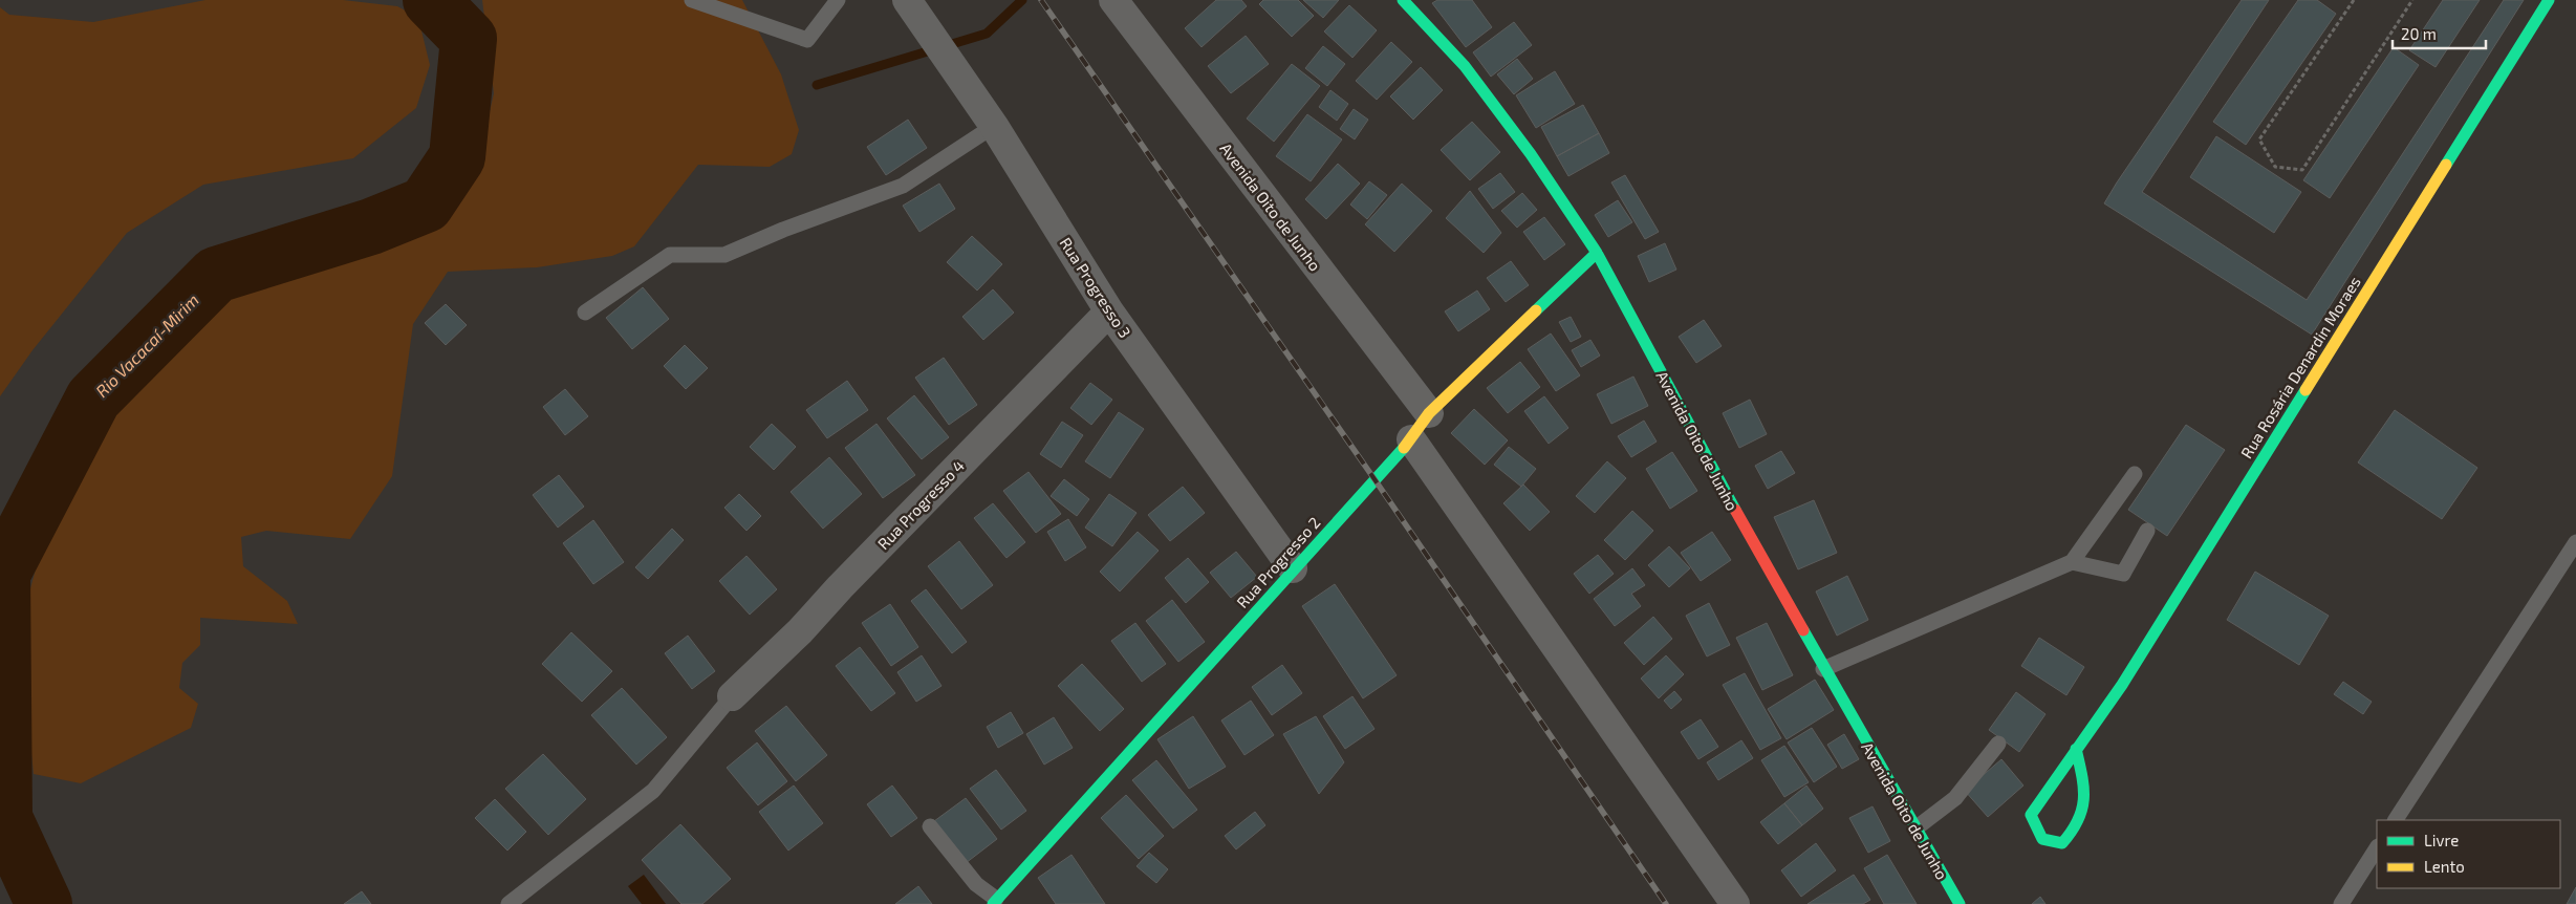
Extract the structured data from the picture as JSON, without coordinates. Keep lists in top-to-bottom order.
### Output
{
  "streets": {
    "street": [
      "Avenida Oito de Junho",
      "Rua Progresso 3",
      "Rua Rosária Denardin Moraes",
      "Rua Progresso 4",
      "Rua Progresso 2"
    ]
  },
  "crossings": [
    ["Avenida Oito de Junho", "Rua Progresso 2"],
    ["Rua Progresso 3", "Rua Progresso 4"],
    ["Rua Progresso 3", "Rua Progresso 2"]
  ],
  "water": ["Rio Vacacaí-Mirim"],
  "legend": ["Livre", "Lento"],
  "scale_bar": "20 m"
}
